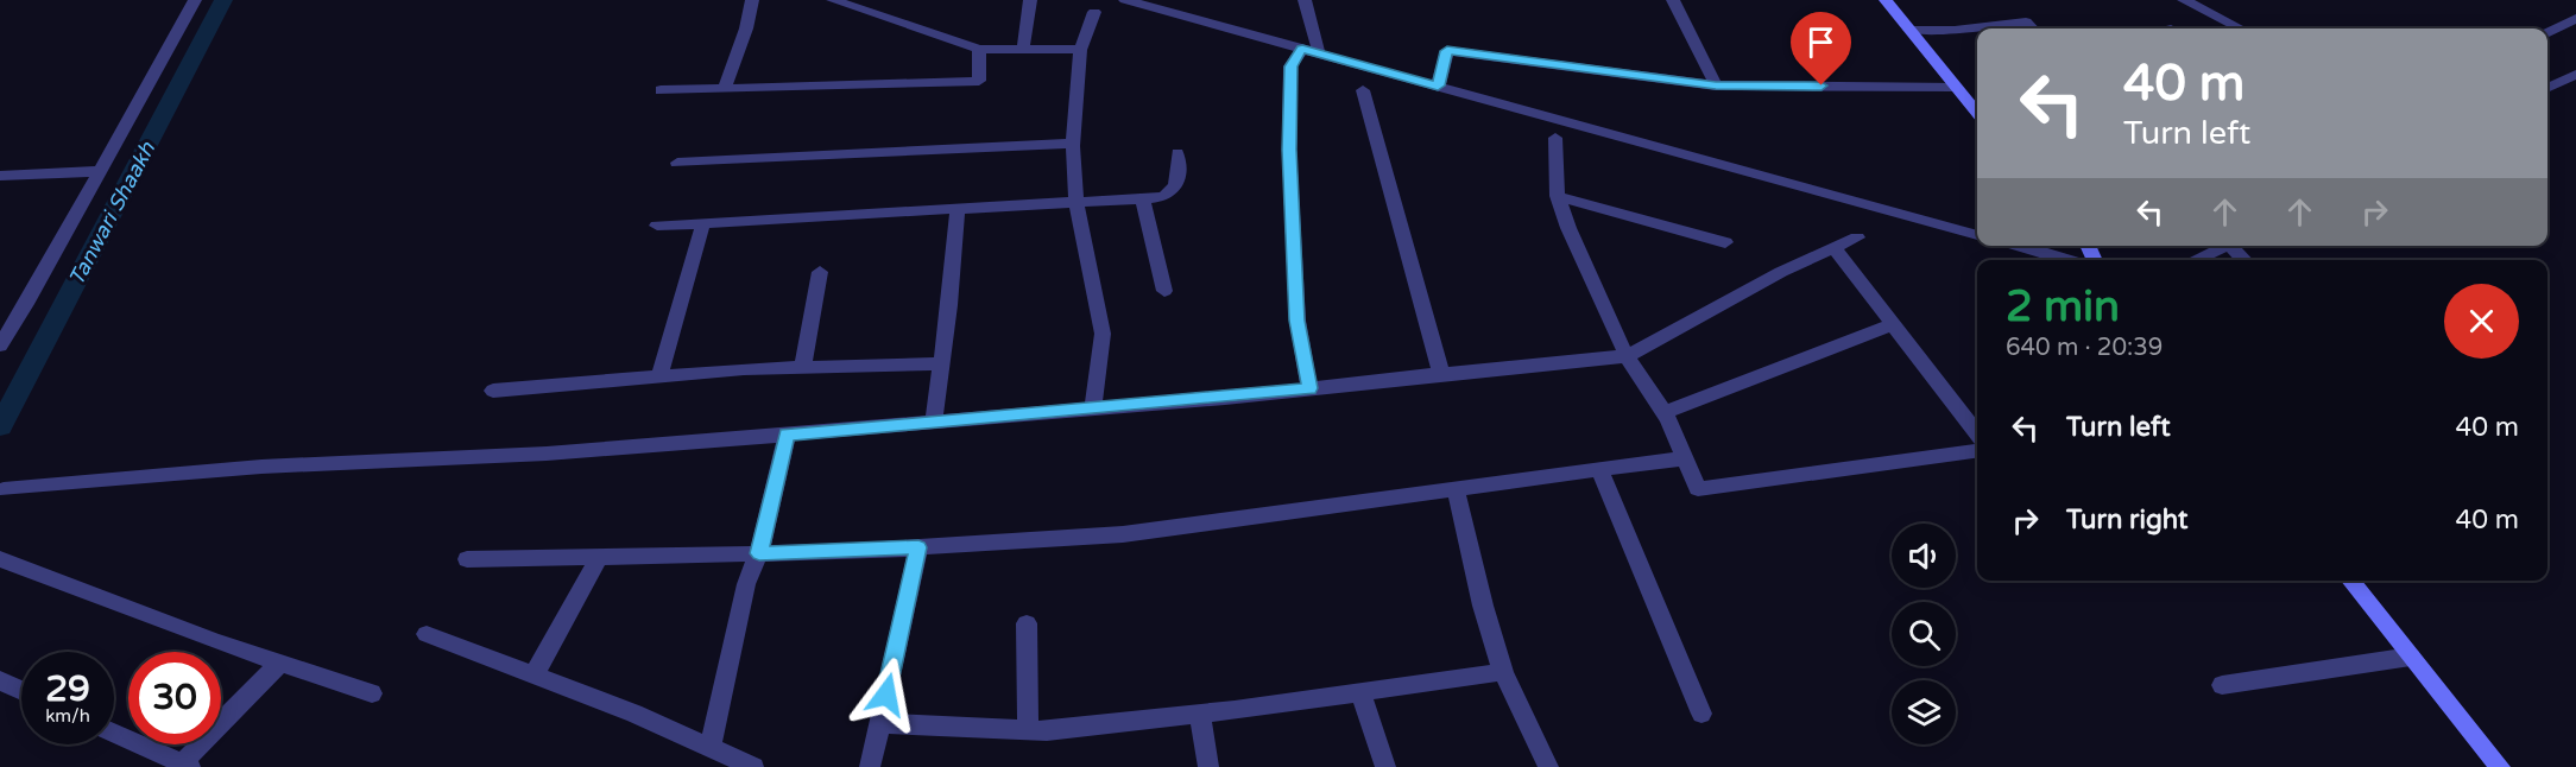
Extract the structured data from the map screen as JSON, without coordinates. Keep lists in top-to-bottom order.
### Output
{
  "water": ["Tanwari Shaakh"],
  "page": {
    "turn": ["40 m", "Turn left"],
    "heading": ["2 min", "640 m · 20:39"],
    "list": [
      {
        "name": "Turn left",
        "value": "40 m"
      },
      {
        "name": "Turn right",
        "value": "40 m"
      }
    ],
    "speed": "29 km/h",
    "limit": "30"
  }
}
